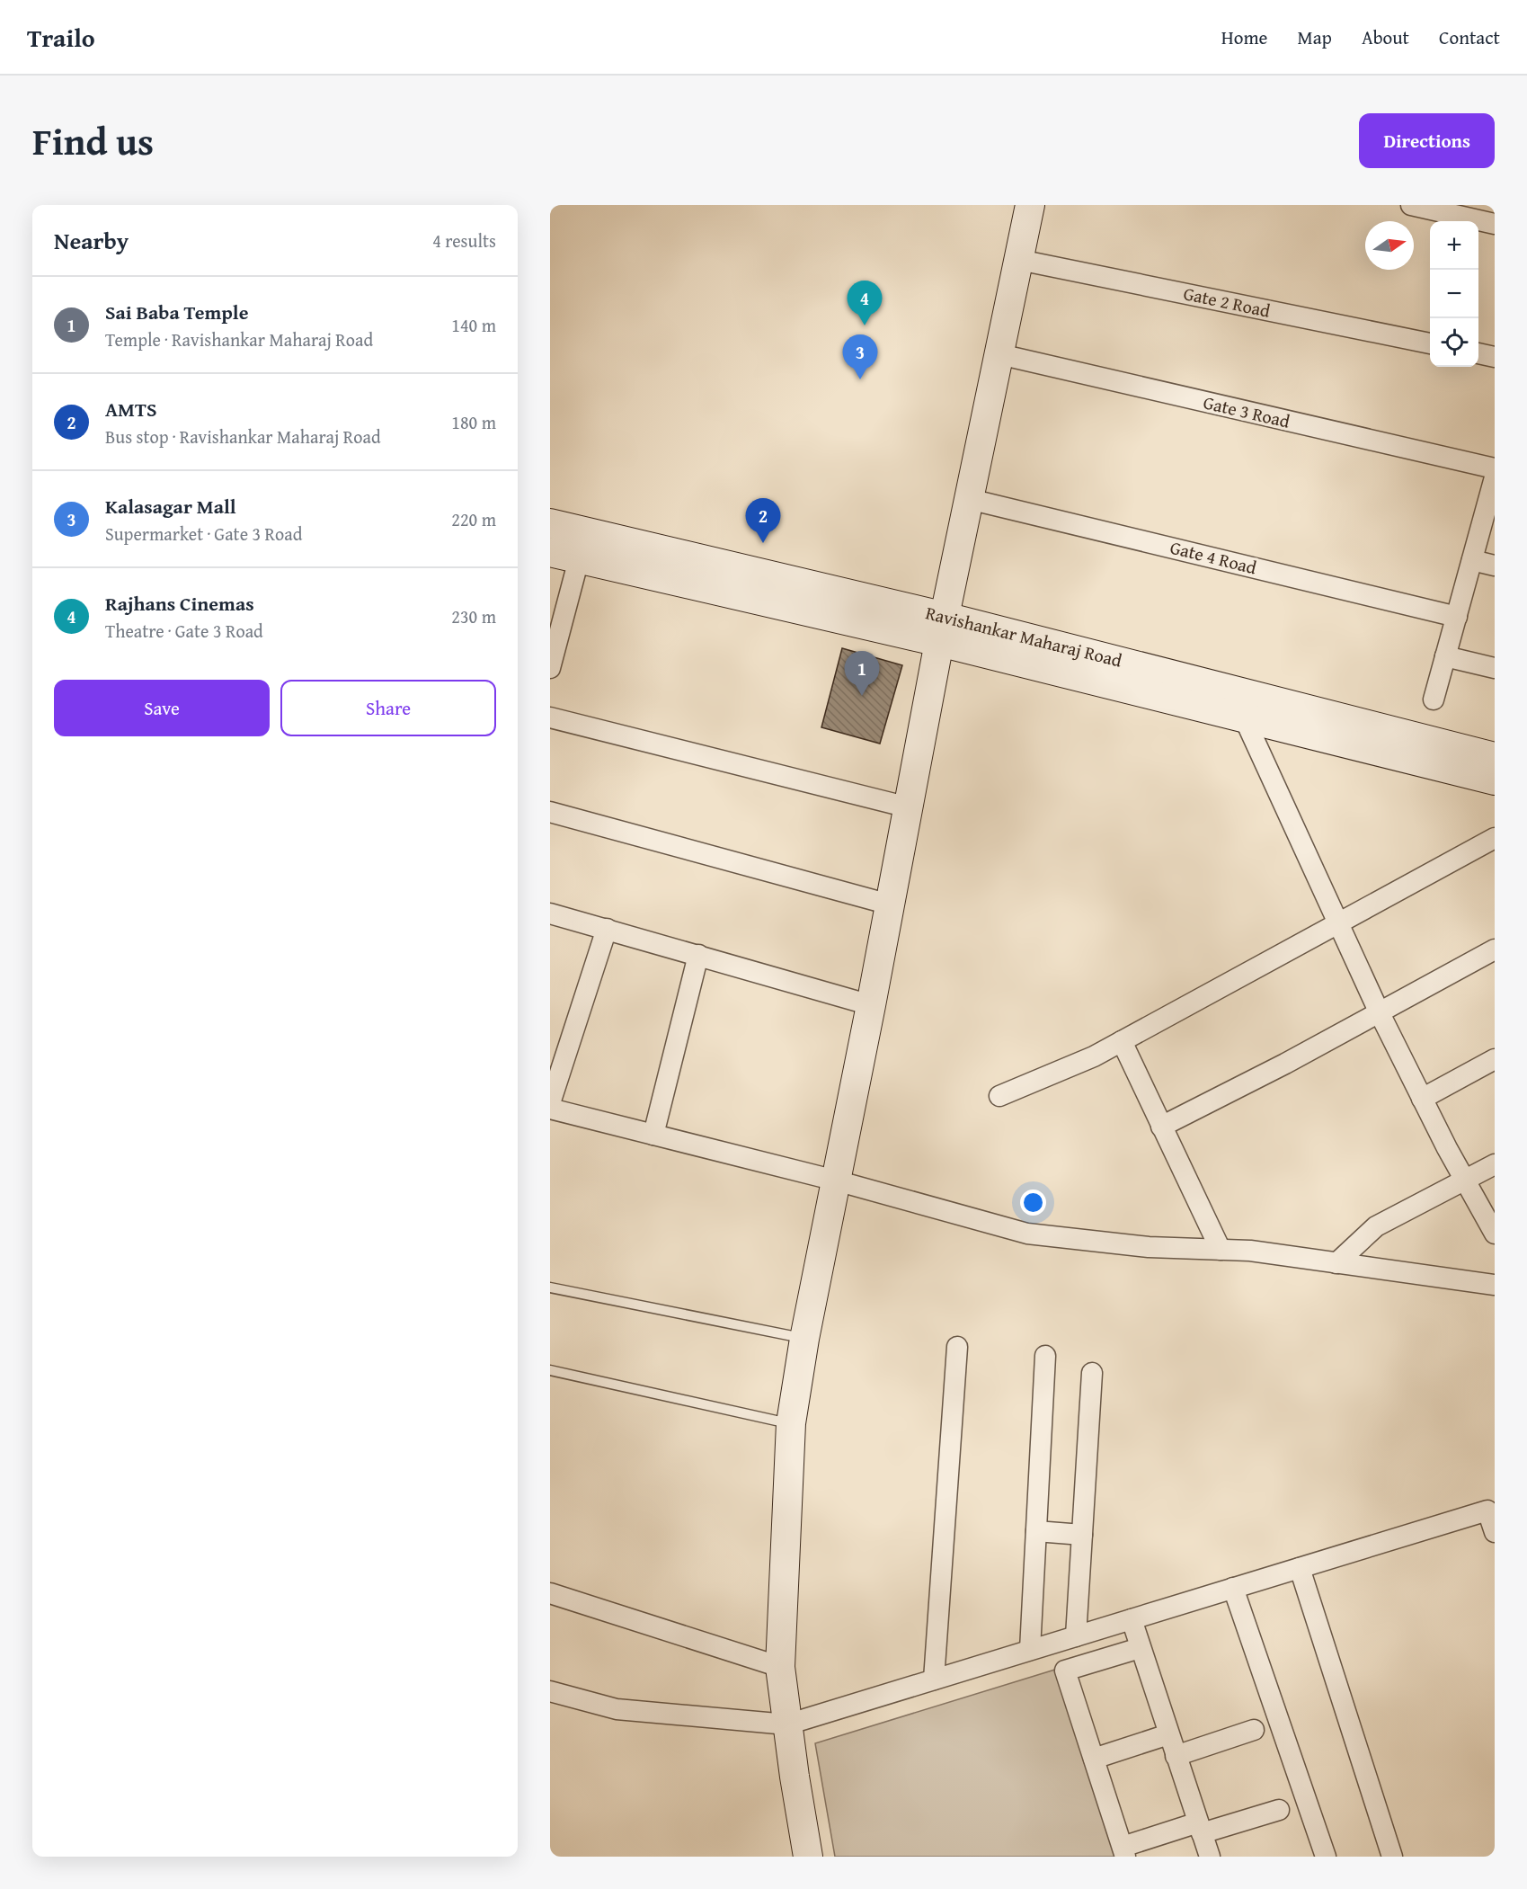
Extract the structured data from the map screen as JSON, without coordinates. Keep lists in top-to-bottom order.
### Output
{
  "streets": {
    "main road": ["Ravishankar Maharaj Road"],
    "street": ["Gate 2 Road", "Gate 3 Road", "Gate 4 Road"]
  },
  "north": "right",
  "page": {
    "header": "Trailo",
    "nav": [
      "Home",
      "Map",
      "About",
      "Contact"
    ],
    "title": "Find us",
    "buttons": [
      "Directions",
      ["Save", "Share"]
    ],
    "heading": ["Nearby", "4 results"],
    "map_buttons": ["+", "−"],
    "list": [
      {
        "mark": "1",
        "name": "Sai Baba Temple",
        "note": "Temple · Ravishankar Maharaj Road",
        "value": "140 m"
      },
      {
        "mark": "2",
        "name": "AMTS",
        "note": "Bus stop · Ravishankar Maharaj Road",
        "value": "180 m"
      },
      {
        "mark": "3",
        "name": "Kalasagar Mall",
        "note": "Supermarket · Gate 3 Road",
        "value": "220 m"
      },
      {
        "mark": "4",
        "name": "Rajhans Cinemas",
        "note": "Theatre · Gate 3 Road",
        "value": "230 m"
      }
    ],
    "pins": [
      "4",
      "3",
      "2",
      "1"
    ]
  }
}
